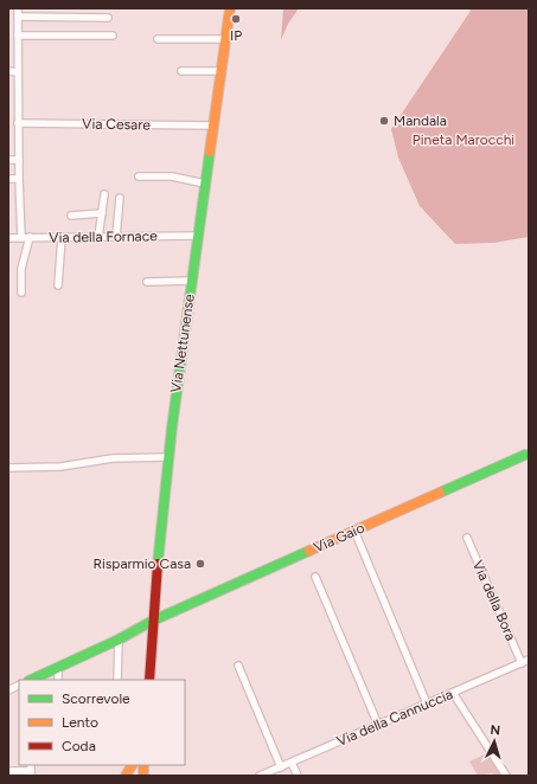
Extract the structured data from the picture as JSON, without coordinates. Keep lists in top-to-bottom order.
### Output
{
  "streets": {
    "main road": ["Via Nettunense", "Via Gaio"],
    "street": [
      "Via Cesare",
      "Via della Fornace",
      "Via della Bora",
      "Via della Cannuccia"
    ]
  },
  "crossings": [
    ["Via Cesare", "Via Nettunense"],
    ["Via della Fornace", "Via Nettunense"],
    ["Via Nettunense", "Via Gaio"],
    ["Via della Bora", "Via della Cannuccia"]
  ],
  "parks": ["Pineta Marocchi"],
  "places": ["IP", "Mandala", "Risparmio Casa"],
  "legend": ["Scorrevole", "Lento", "Coda"],
  "north": "top"
}
